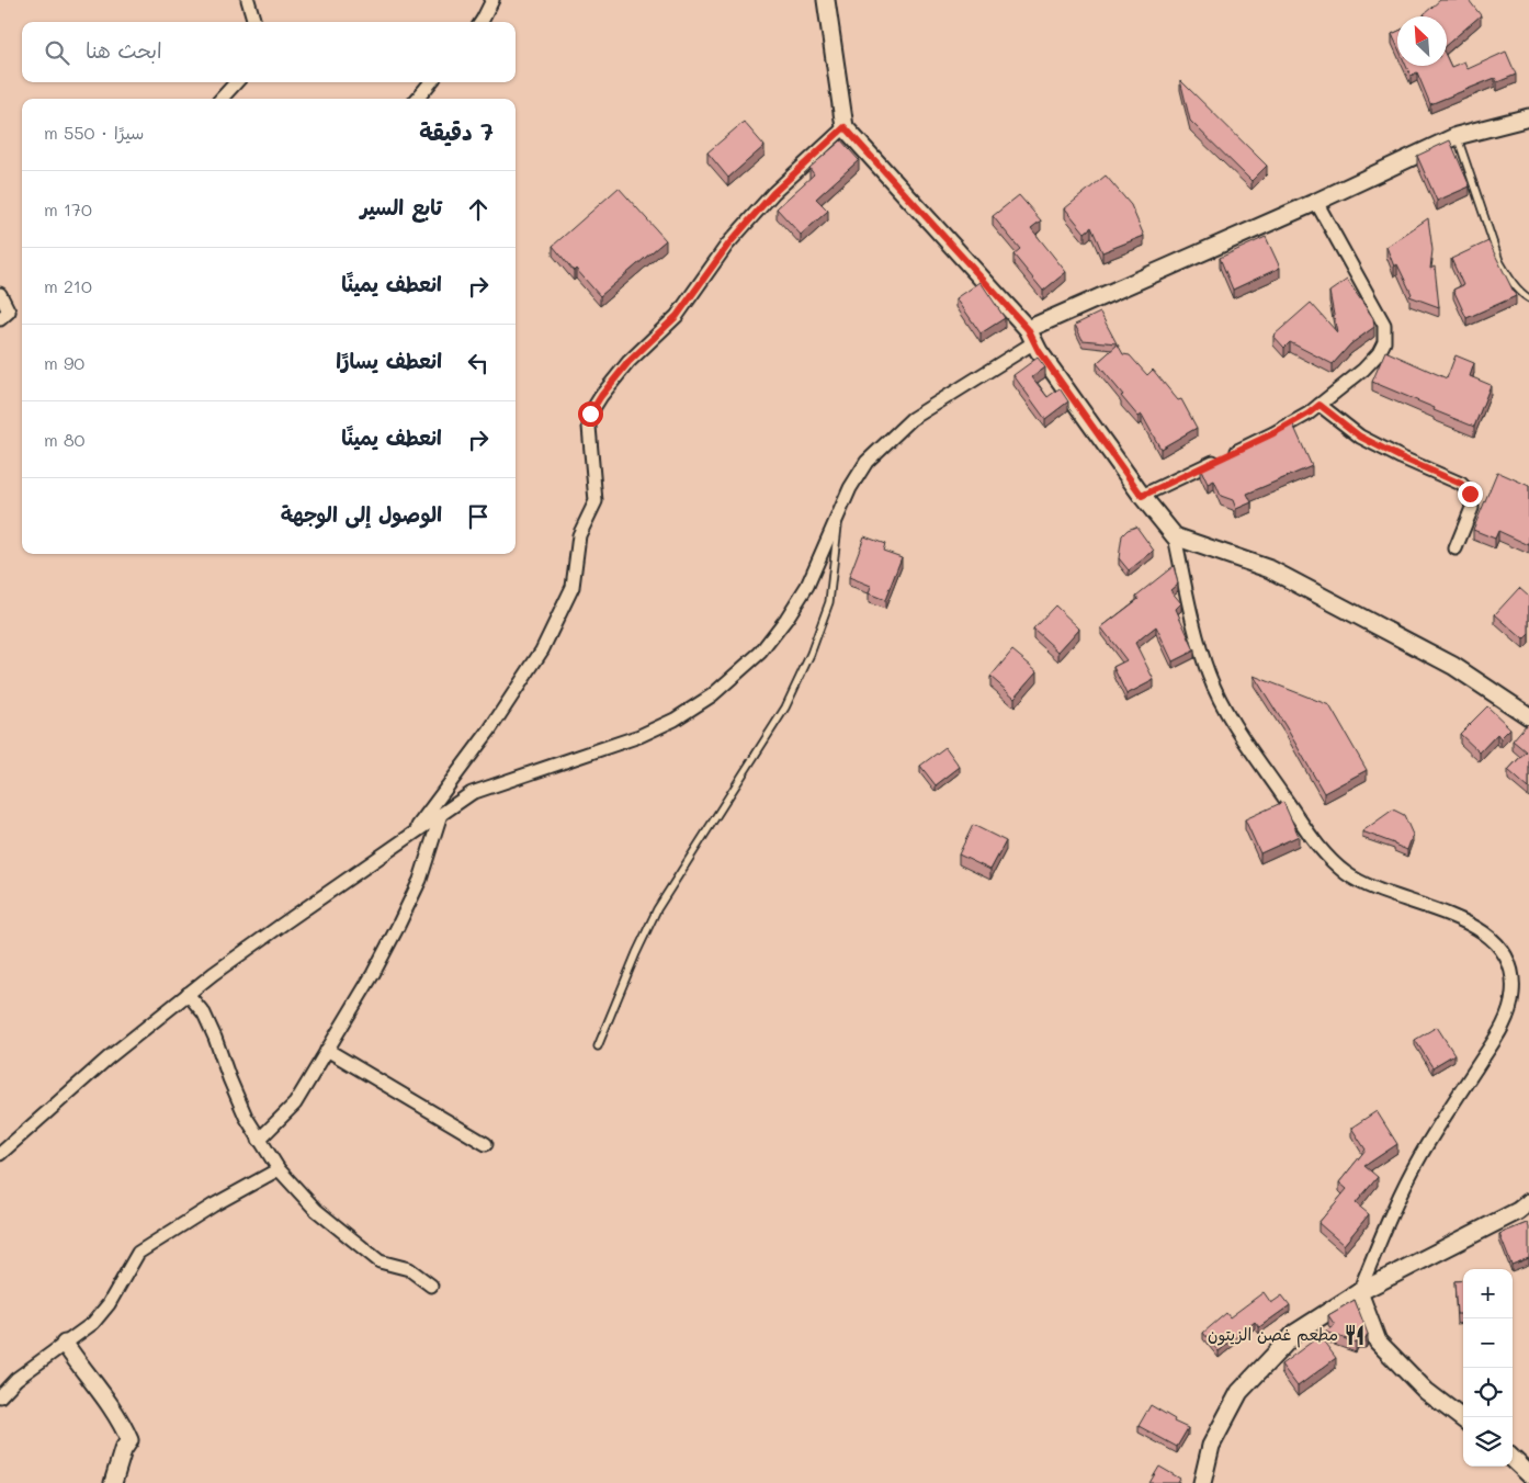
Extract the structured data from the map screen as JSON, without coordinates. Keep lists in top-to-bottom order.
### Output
{
  "places": {
    "restaurant": ["مطعم غصن الزيتون"]
  },
  "north": "top left",
  "page": {
    "search": "ابحث هنا",
    "heading": ["7 دقيقة", "سيرًا · 550 m"],
    "list": [
      ["تابع السير", "170 m"],
      ["انعطف يمينًا", "210 m"],
      ["انعطف يسارًا", "90 m"],
      ["انعطف يمينًا", "80 m"],
      "الوصول إلى الوجهة"
    ],
    "map_buttons": ["+", "−"]
  }
}
